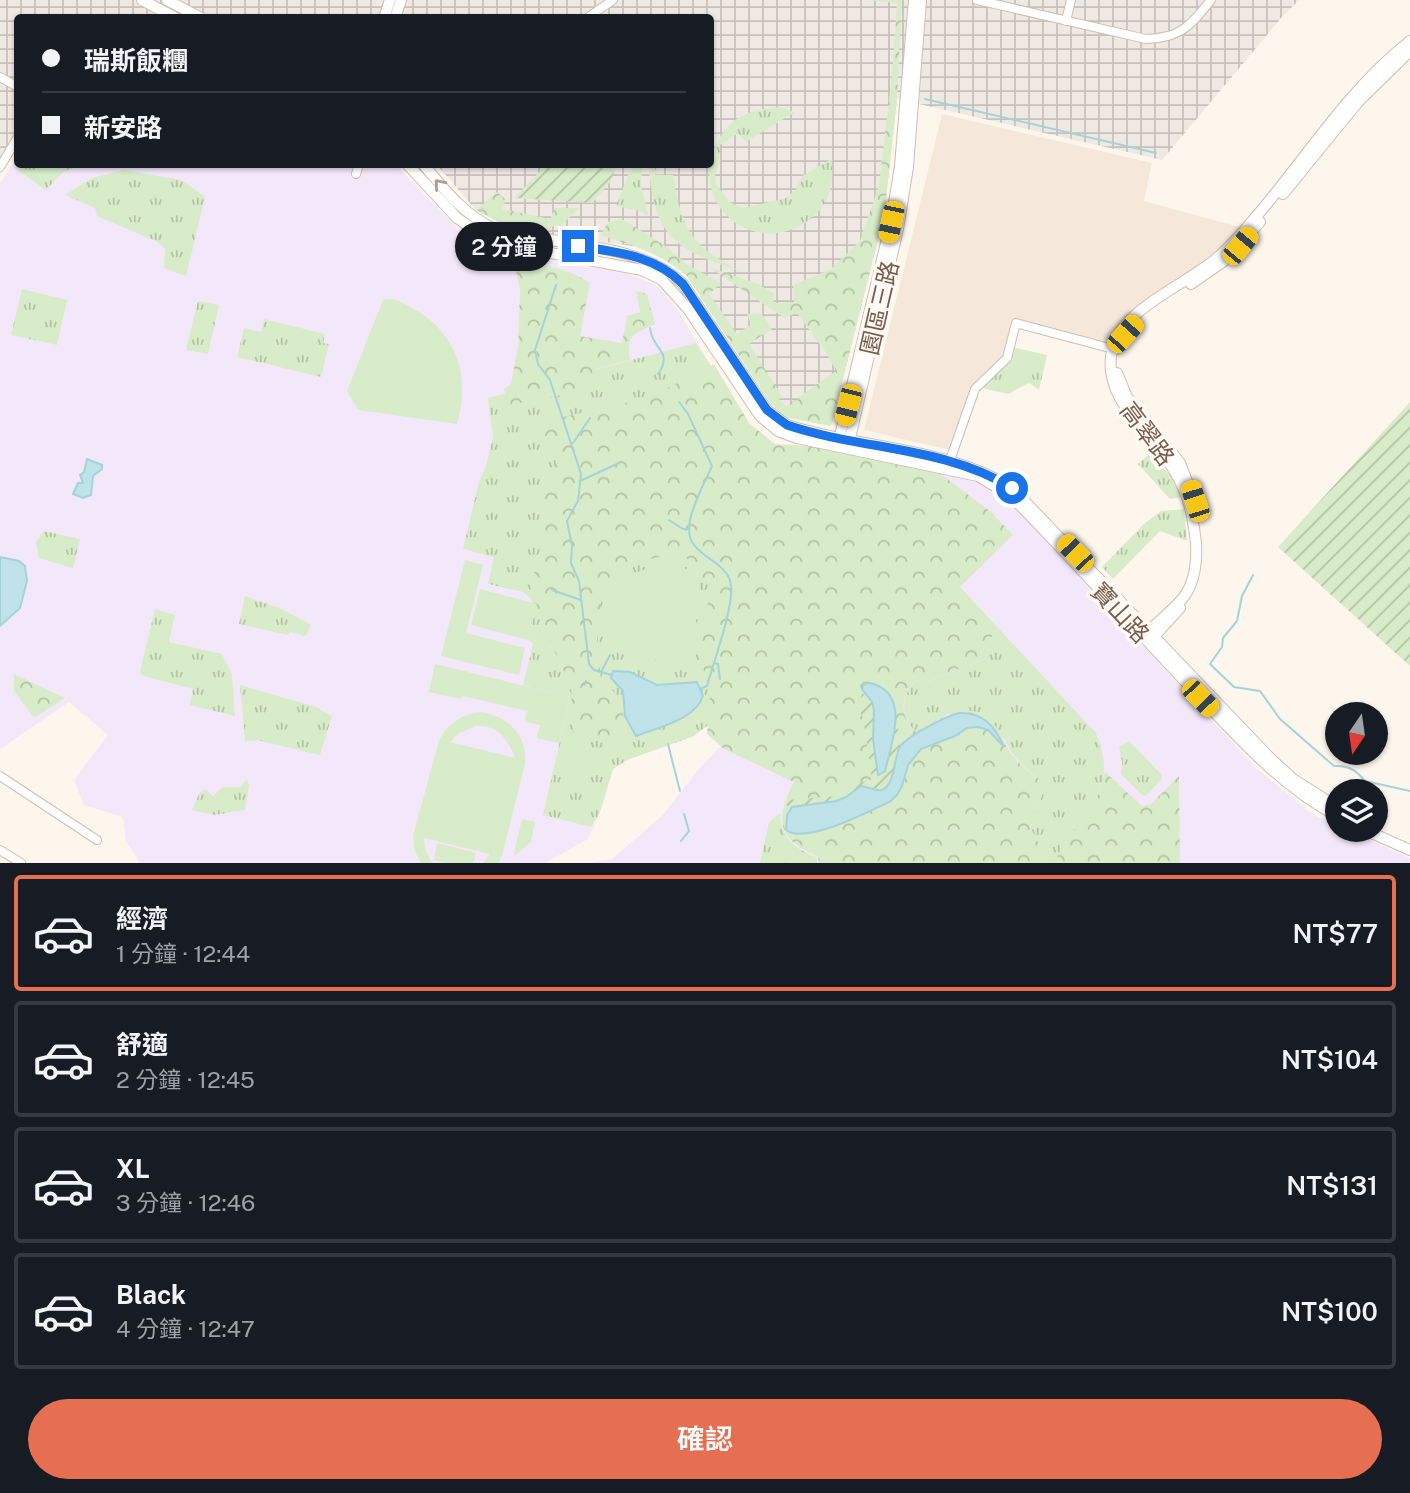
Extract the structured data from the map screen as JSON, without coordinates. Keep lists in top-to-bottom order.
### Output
{
  "streets": {
    "street": ["園區三路", "高翠路", "寶山路"]
  },
  "crossings": [
    ["園區三路", "寶山路"],
    ["高翠路", "寶山路"]
  ],
  "north": "bottom",
  "page": {
    "banner": ["瑞斯飯糰", "新安路"],
    "bubble": "2 分鐘",
    "list": [
      {
        "name": "經濟",
        "note": "1 分鐘 · 12:44",
        "value": "NT$77"
      },
      {
        "name": "舒適",
        "note": "2 分鐘 · 12:45",
        "value": "NT$104"
      },
      {
        "name": "XL",
        "note": "3 分鐘 · 12:46",
        "value": "NT$131"
      },
      {
        "name": "Black",
        "note": "4 分鐘 · 12:47",
        "value": "NT$100"
      }
    ],
    "buttons": "確認"
  }
}
